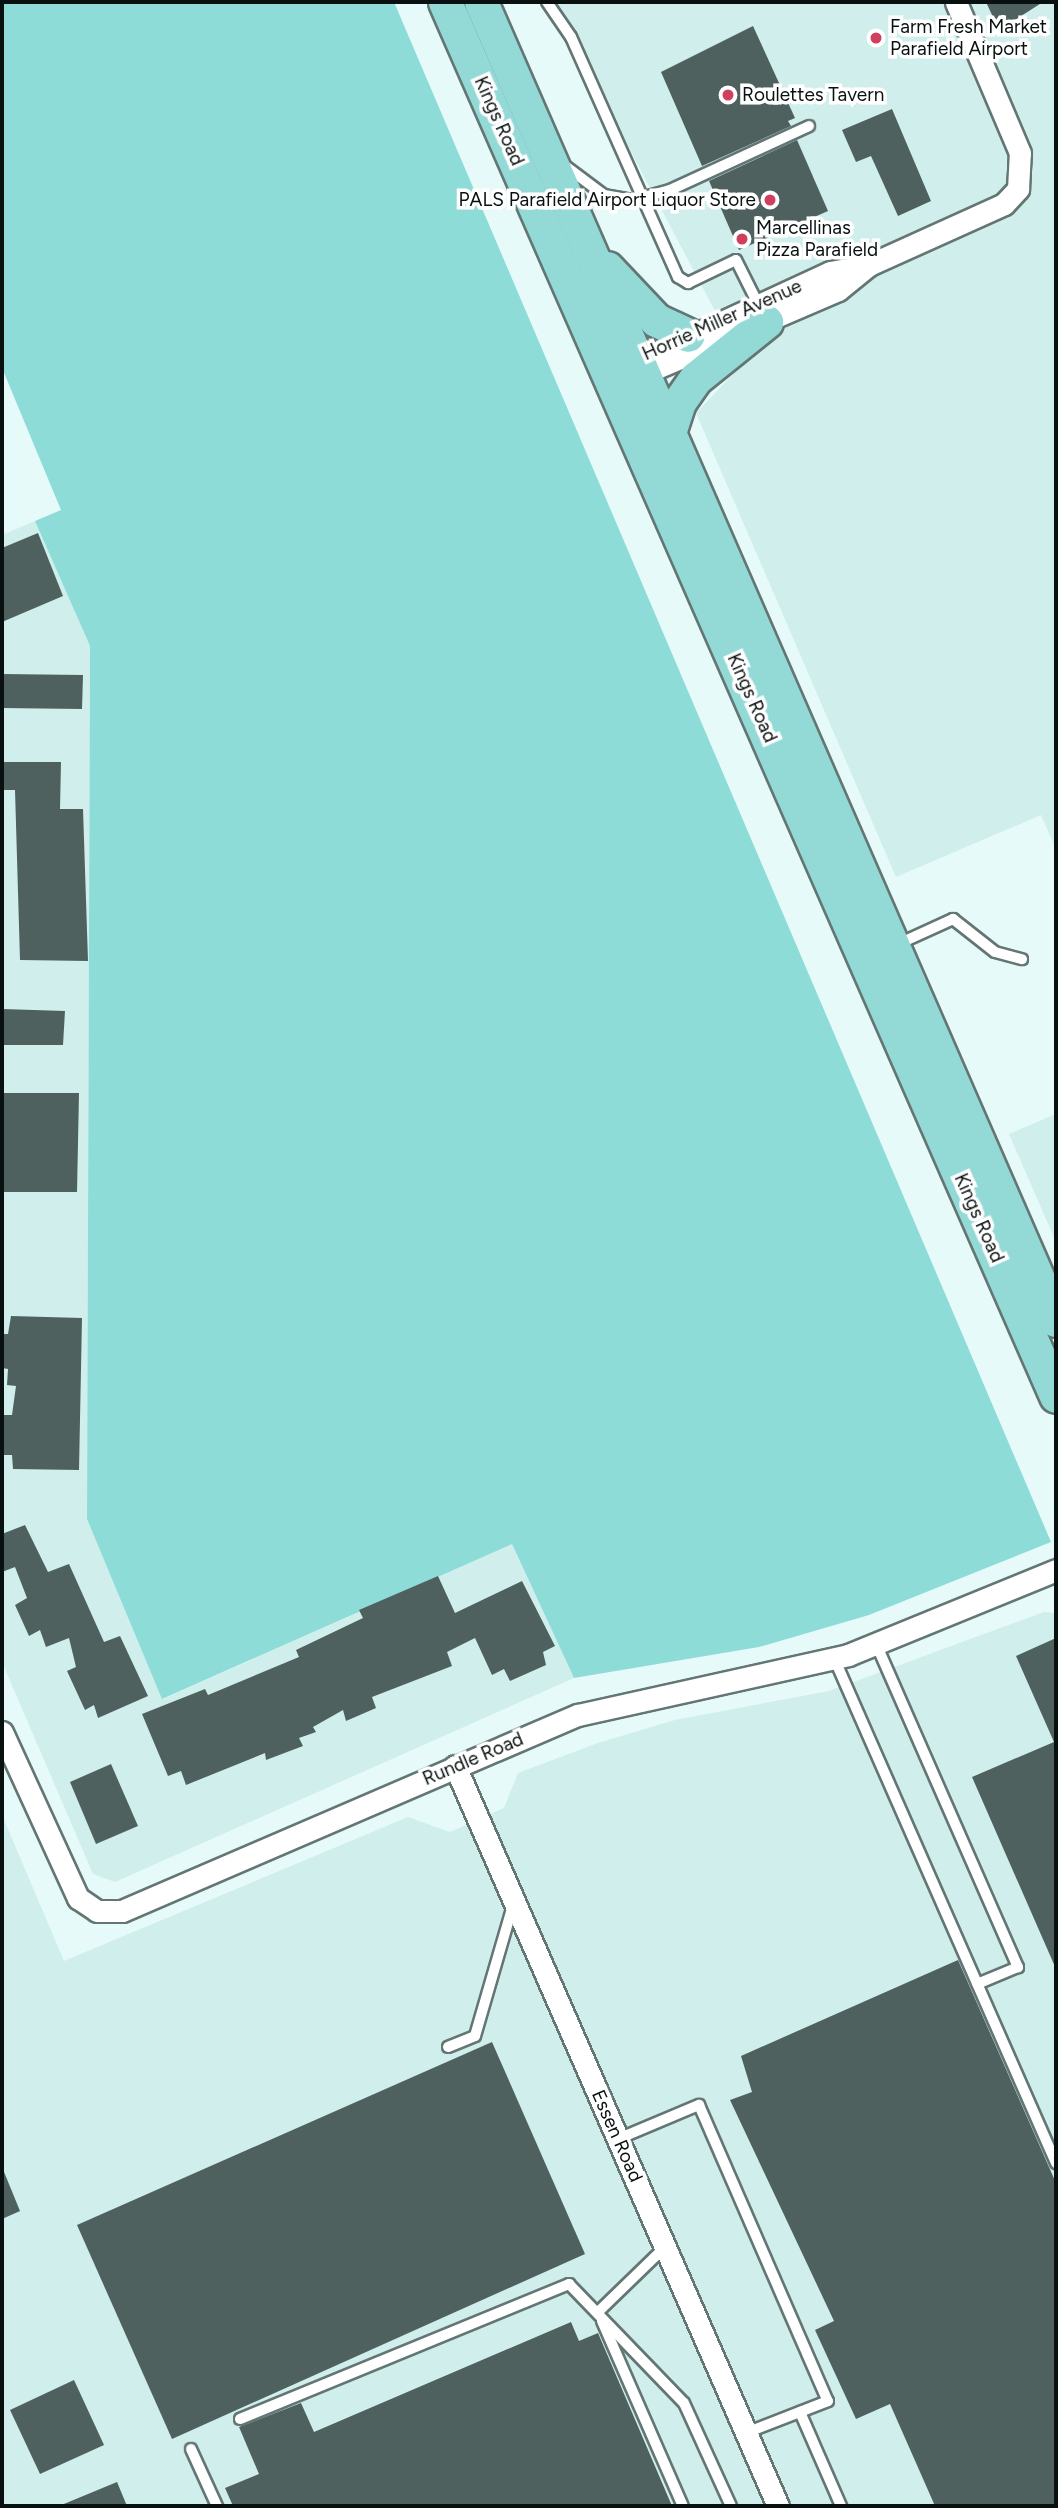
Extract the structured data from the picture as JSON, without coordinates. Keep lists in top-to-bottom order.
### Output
{
  "streets": {
    "main road": ["Kings Road"],
    "street": ["Horrie Miller Avenue", "Rundle Road", "Essen Road"]
  },
  "crossings": [
    ["Kings Road", "Horrie Miller Avenue"],
    ["Rundle Road", "Essen Road"]
  ],
  "places": [
    "Farm Fresh Market Parafield Airport",
    "Roulettes Tavern",
    "PALS Parafield Airport Liquor Store",
    "Marcellinas Pizza Parafield"
  ]
}
